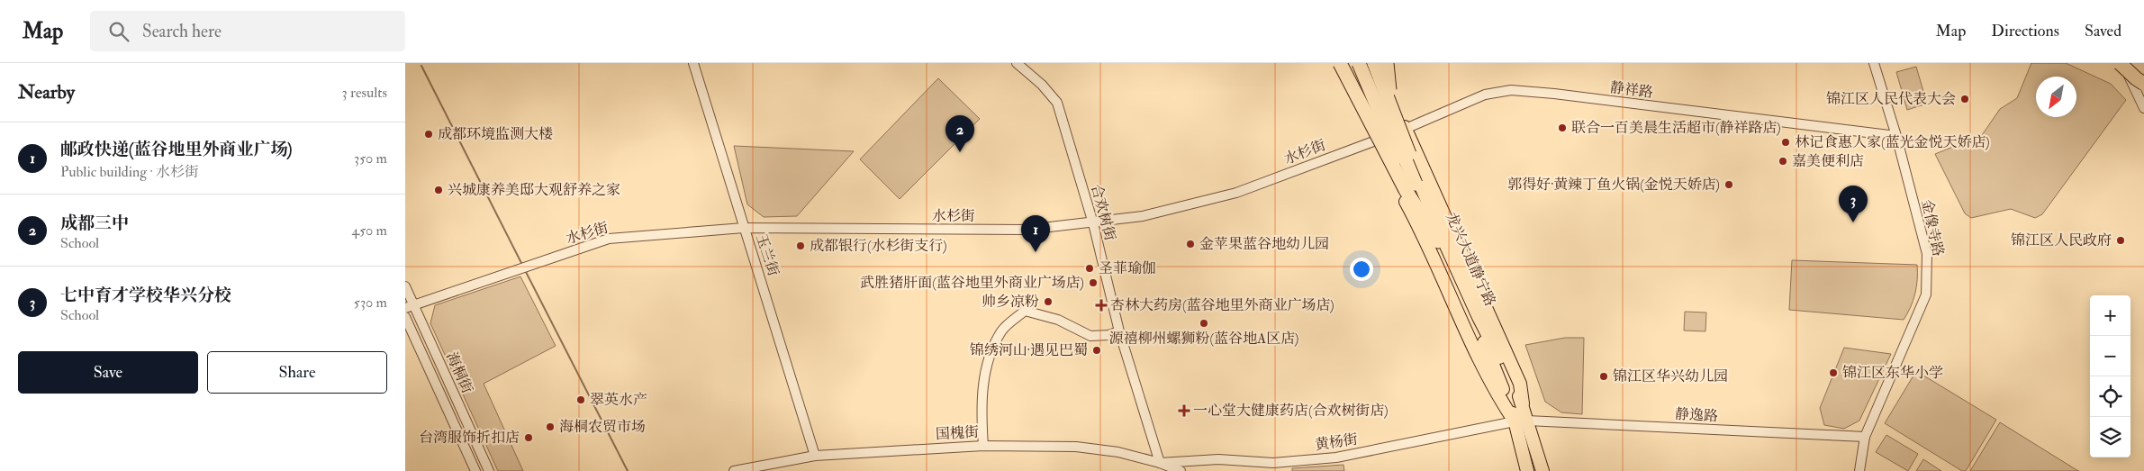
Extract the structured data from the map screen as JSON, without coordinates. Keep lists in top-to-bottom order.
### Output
{
  "streets": {
    "main road": ["龙兴大道静宁路"],
    "street": [
      "静祥路",
      "水杉街",
      "合欢树街",
      "金像寺路",
      "玉兰街",
      "海桐街",
      "静逸路",
      "国槐街",
      "黄杨街"
    ]
  },
  "crossings": [
    ["静祥路", "水杉街"],
    ["静祥路", "金像寺路"],
    ["水杉街", "合欢树街"],
    ["水杉街", "玉兰街"],
    ["水杉街", "海桐街"],
    ["合欢树街", "国槐街"],
    ["合欢树街", "黄杨街"],
    ["金像寺路", "静逸路"],
    ["玉兰街", "国槐街"],
    ["龙兴大道静宁路", "静逸路"],
    ["龙兴大道静宁路", "黄杨街"],
    ["静逸路", "黄杨街"],
    ["国槐街", "黄杨街"]
  ],
  "places": {
    "other": [
      "锦江区人民代表大会",
      "联合一百美晨生活超市(静祥路店)",
      "成都环境监测大楼",
      "林记食惠人家(蓝光金悦天娇店)",
      "嘉美便利店",
      "郭得好·黄辣丁鱼火锅(金悦天娇店)",
      "兴城康养美邸大观舒养之家",
      "锦江区人民政府",
      "金苹果蓝谷地幼儿园",
      "成都银行(水杉街支行)",
      "圣菲瑜伽",
      "武胜猪肝面(蓝谷地里外商业广场店)",
      "帅乡凉粉",
      "源禧柳州螺狮粉(蓝谷地A区店)",
      "锦绣河山·遇见巴蜀",
      "锦江区东华小学",
      "锦江区华兴幼儿园",
      "翠英水产",
      "海桐农贸市场",
      "台湾服饰折扣店"
    ],
    "health": ["杏林大药房(蓝谷地里外商业广场店)", "一心堂大健康药店(合欢树街店)"]
  },
  "north": "bottom left",
  "page": {
    "header": "Map",
    "search": "Search here",
    "nav": ["Map", "Directions", "Saved"],
    "heading": ["Nearby", "3 results"],
    "pins": ["2", "3", "1"],
    "list": [
      {
        "mark": "1",
        "name": "邮政快递(蓝谷地里外商业广场)",
        "note": "Public building · 水杉街",
        "value": "350 m"
      },
      {
        "mark": "2",
        "name": "成都三中",
        "note": "School",
        "value": "450 m"
      },
      {
        "mark": "3",
        "name": "七中育才学校华兴分校",
        "note": "School",
        "value": "530 m"
      }
    ],
    "map_buttons": ["+", "−"],
    "buttons": ["Save", "Share"]
  }
}
